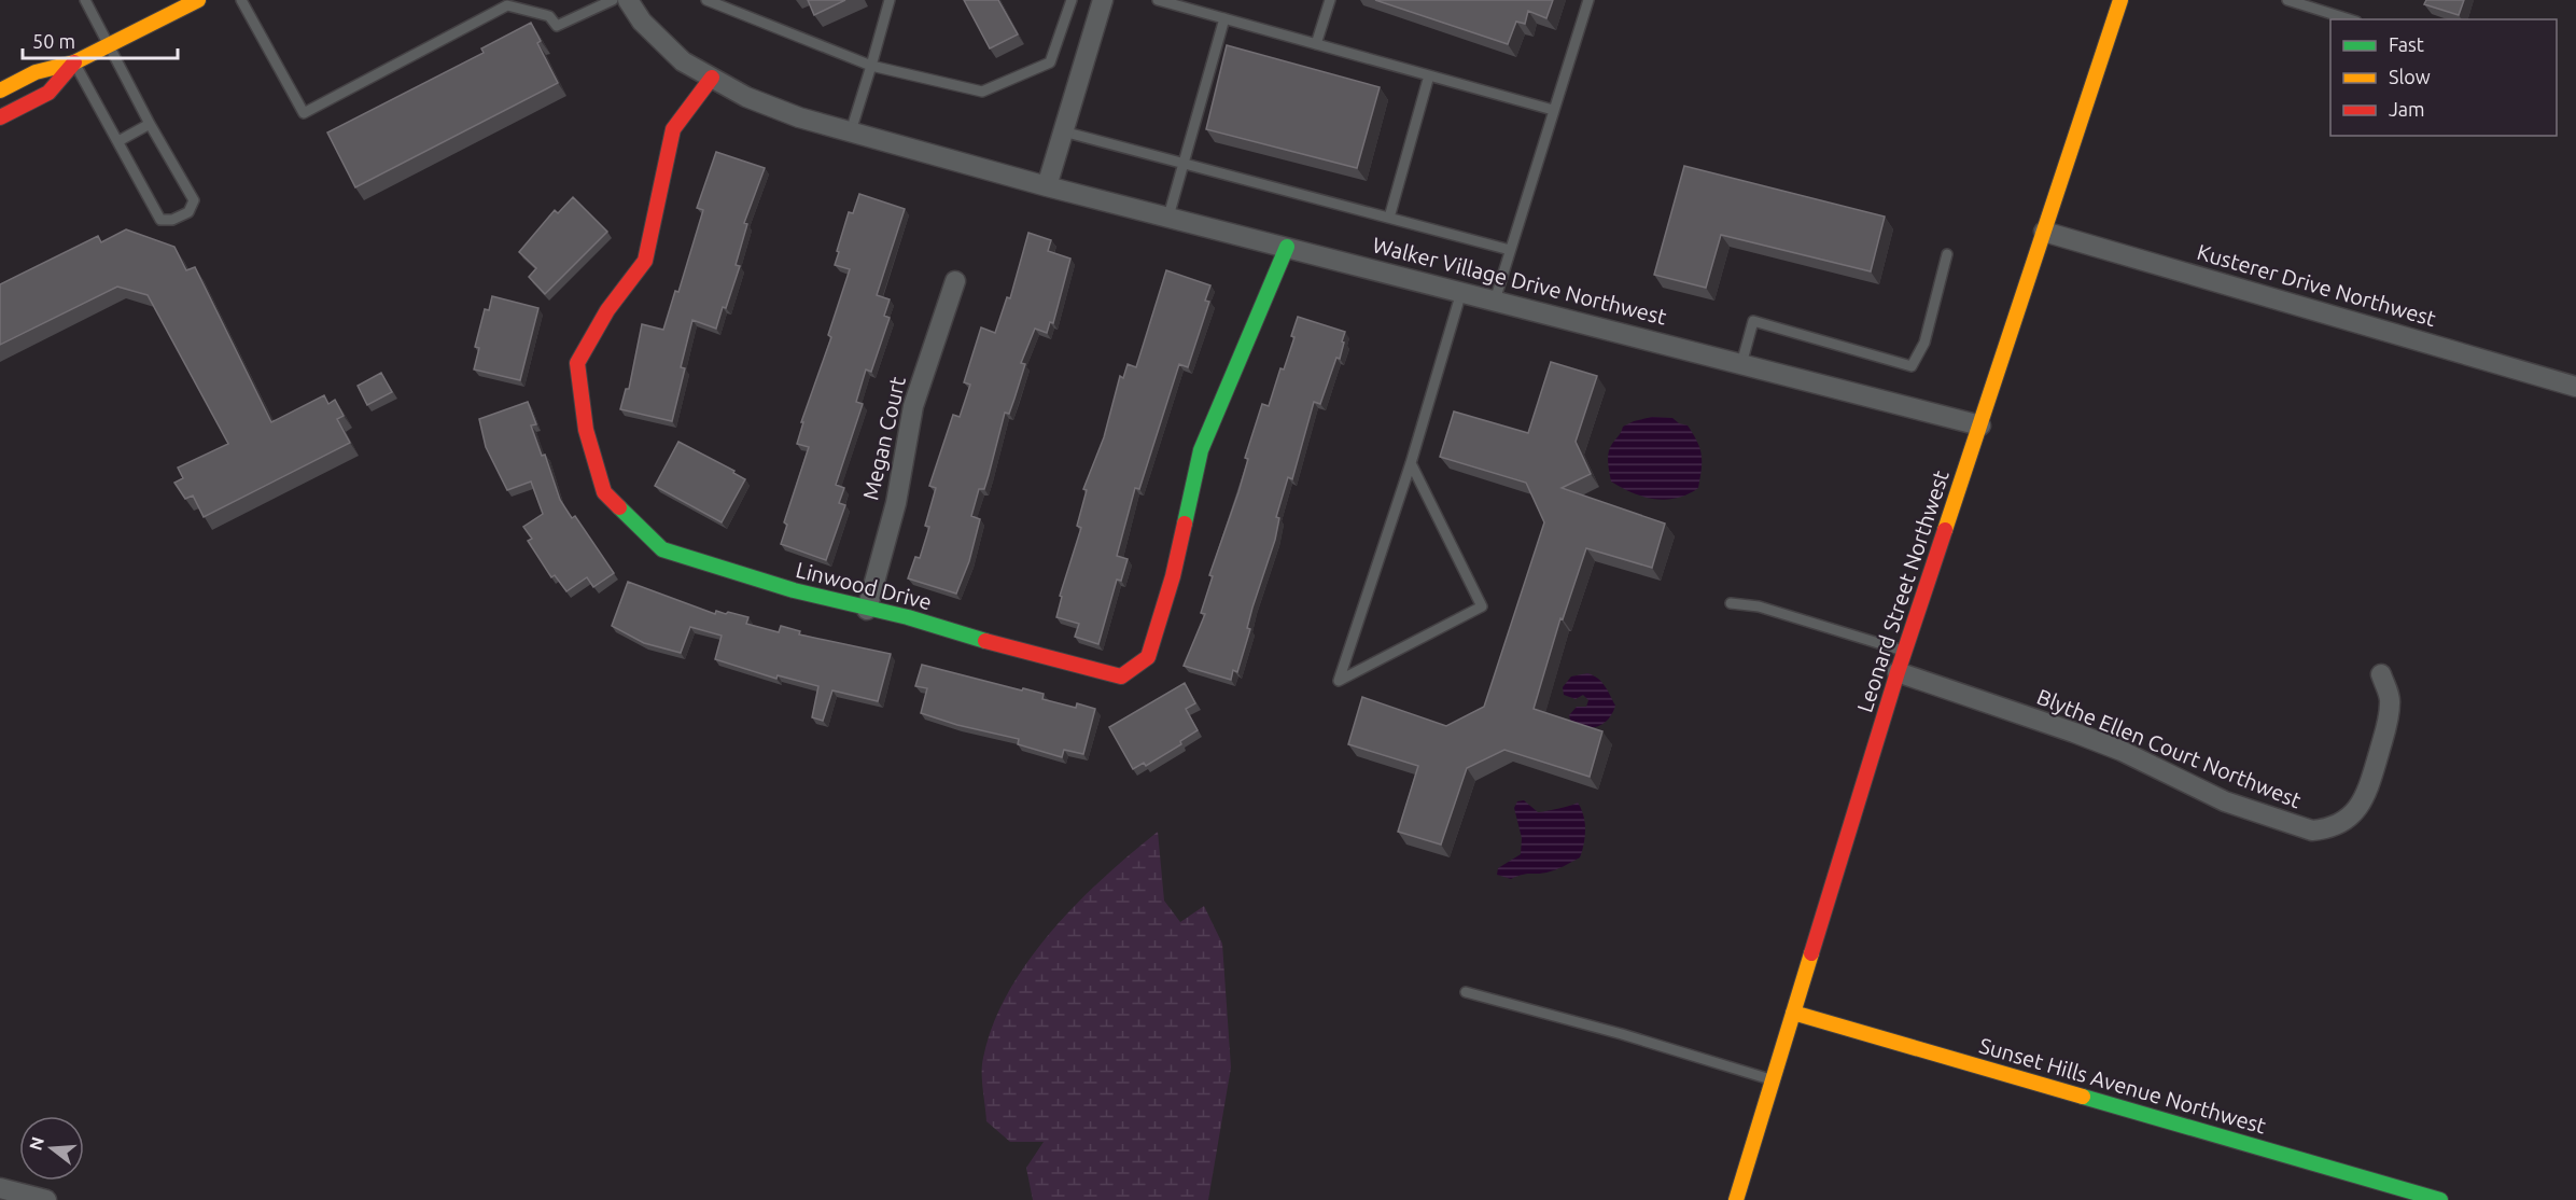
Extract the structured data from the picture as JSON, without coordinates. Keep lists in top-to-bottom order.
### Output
{
  "streets": {
    "street": [
      "Walker Village Drive Northwest",
      "Kusterer Drive Northwest",
      "Megan Court",
      "Linwood Drive",
      "Leonard Street Northwest",
      "Blythe Ellen Court Northwest",
      "Sunset Hills Avenue Northwest"
    ]
  },
  "crossings": [
    ["Walker Village Drive Northwest", "Linwood Drive"],
    ["Walker Village Drive Northwest", "Leonard Street Northwest"],
    ["Kusterer Drive Northwest", "Leonard Street Northwest"],
    ["Megan Court", "Linwood Drive"],
    ["Leonard Street Northwest", "Blythe Ellen Court Northwest"],
    ["Leonard Street Northwest", "Sunset Hills Avenue Northwest"]
  ],
  "legend": ["Fast", "Slow", "Jam"],
  "scale_bar": "50 m",
  "north": "left"
}
